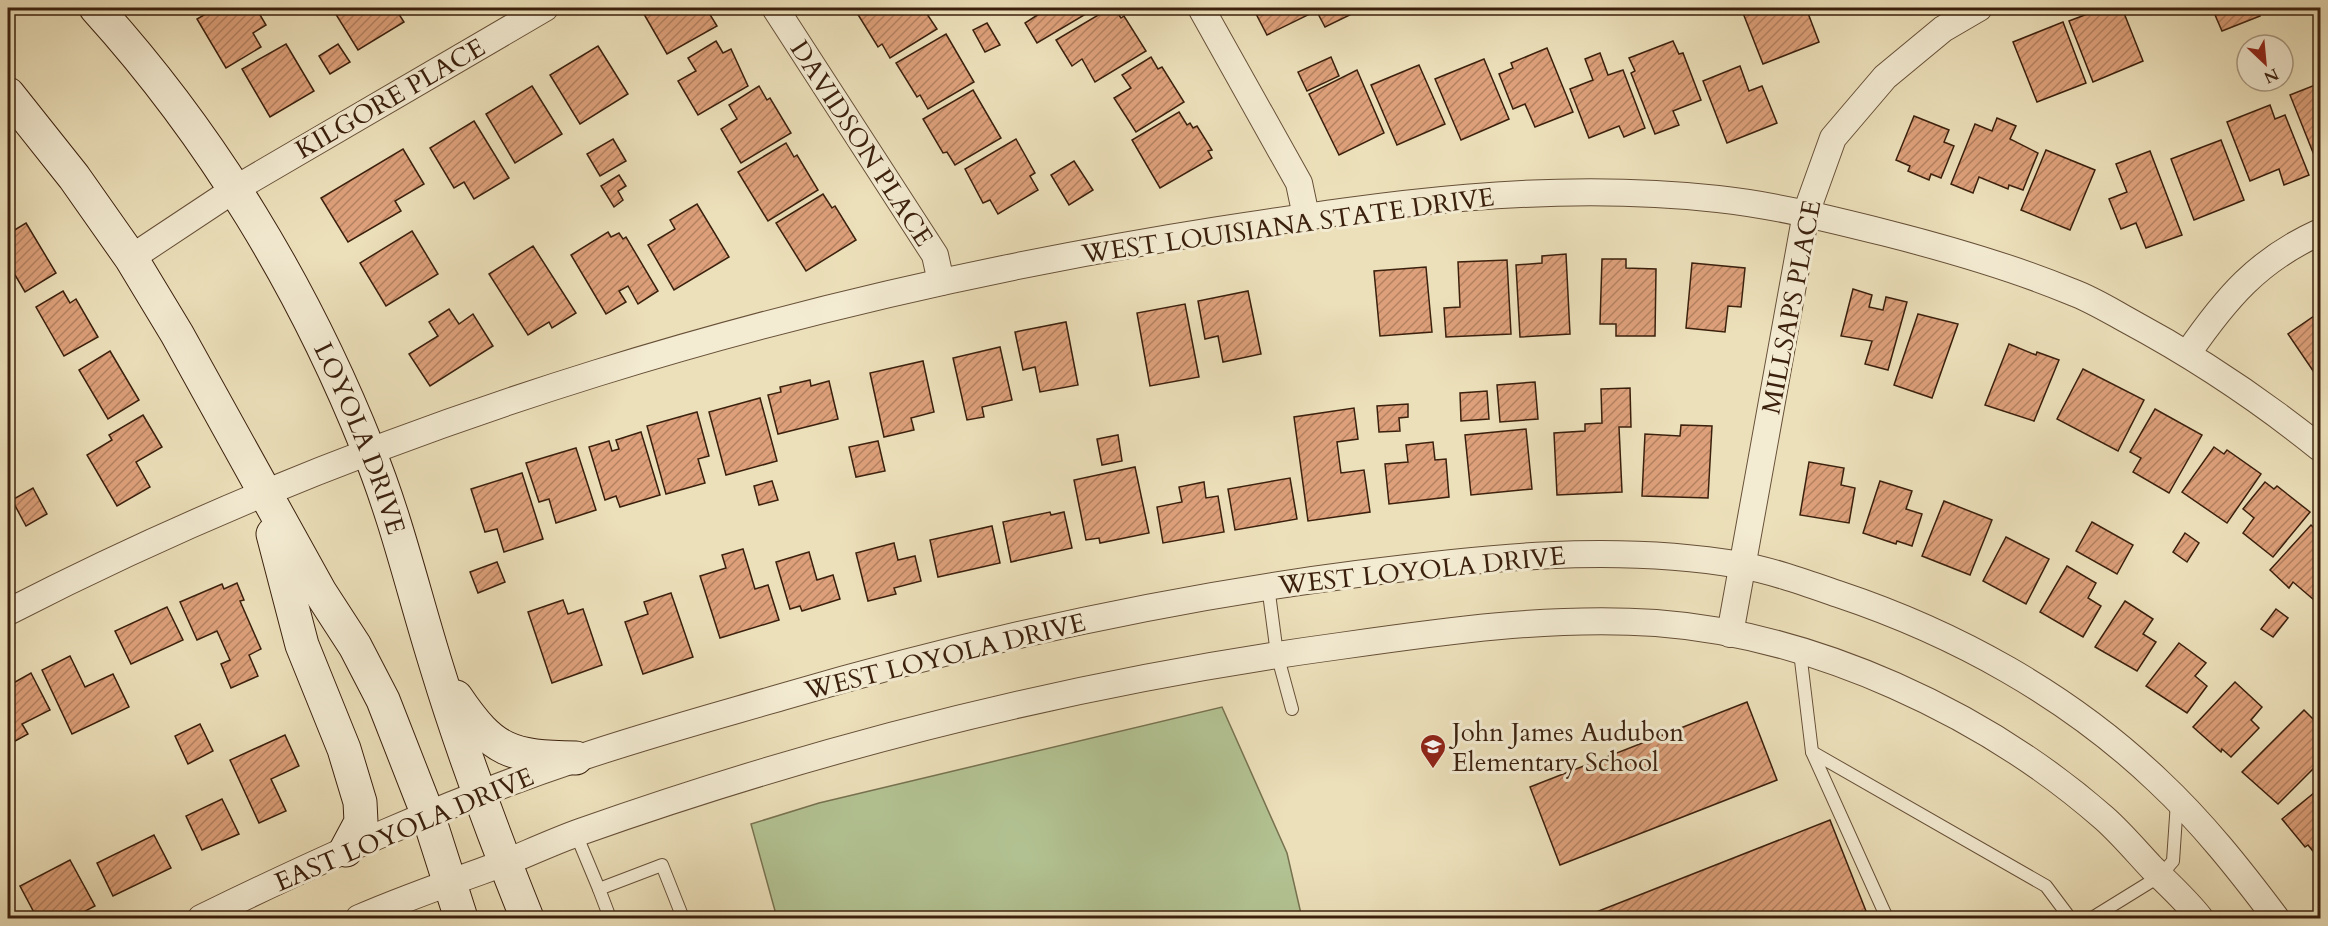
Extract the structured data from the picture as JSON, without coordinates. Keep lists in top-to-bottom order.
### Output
{
  "streets": {
    "main road": ["LOYOLA DRIVE"],
    "street": [
      "KILGORE PLACE",
      "DAVIDSON PLACE",
      "WEST LOUISIANA STATE DRIVE",
      "MILLSAPS PLACE",
      "WEST LOYOLA DRIVE",
      "EAST LOYOLA DRIVE"
    ]
  },
  "crossings": [
    ["KILGORE PLACE", "LOYOLA DRIVE"],
    ["DAVIDSON PLACE", "WEST LOUISIANA STATE DRIVE"],
    ["WEST LOUISIANA STATE DRIVE", "MILLSAPS PLACE"],
    ["WEST LOUISIANA STATE DRIVE", "LOYOLA DRIVE"],
    ["MILLSAPS PLACE", "WEST LOYOLA DRIVE"],
    ["LOYOLA DRIVE", "EAST LOYOLA DRIVE"],
    ["WEST LOYOLA DRIVE", "EAST LOYOLA DRIVE"]
  ],
  "places": {
    "school or university": ["John James Audubon Elementary School"]
  },
  "north": "bottom right"
}
